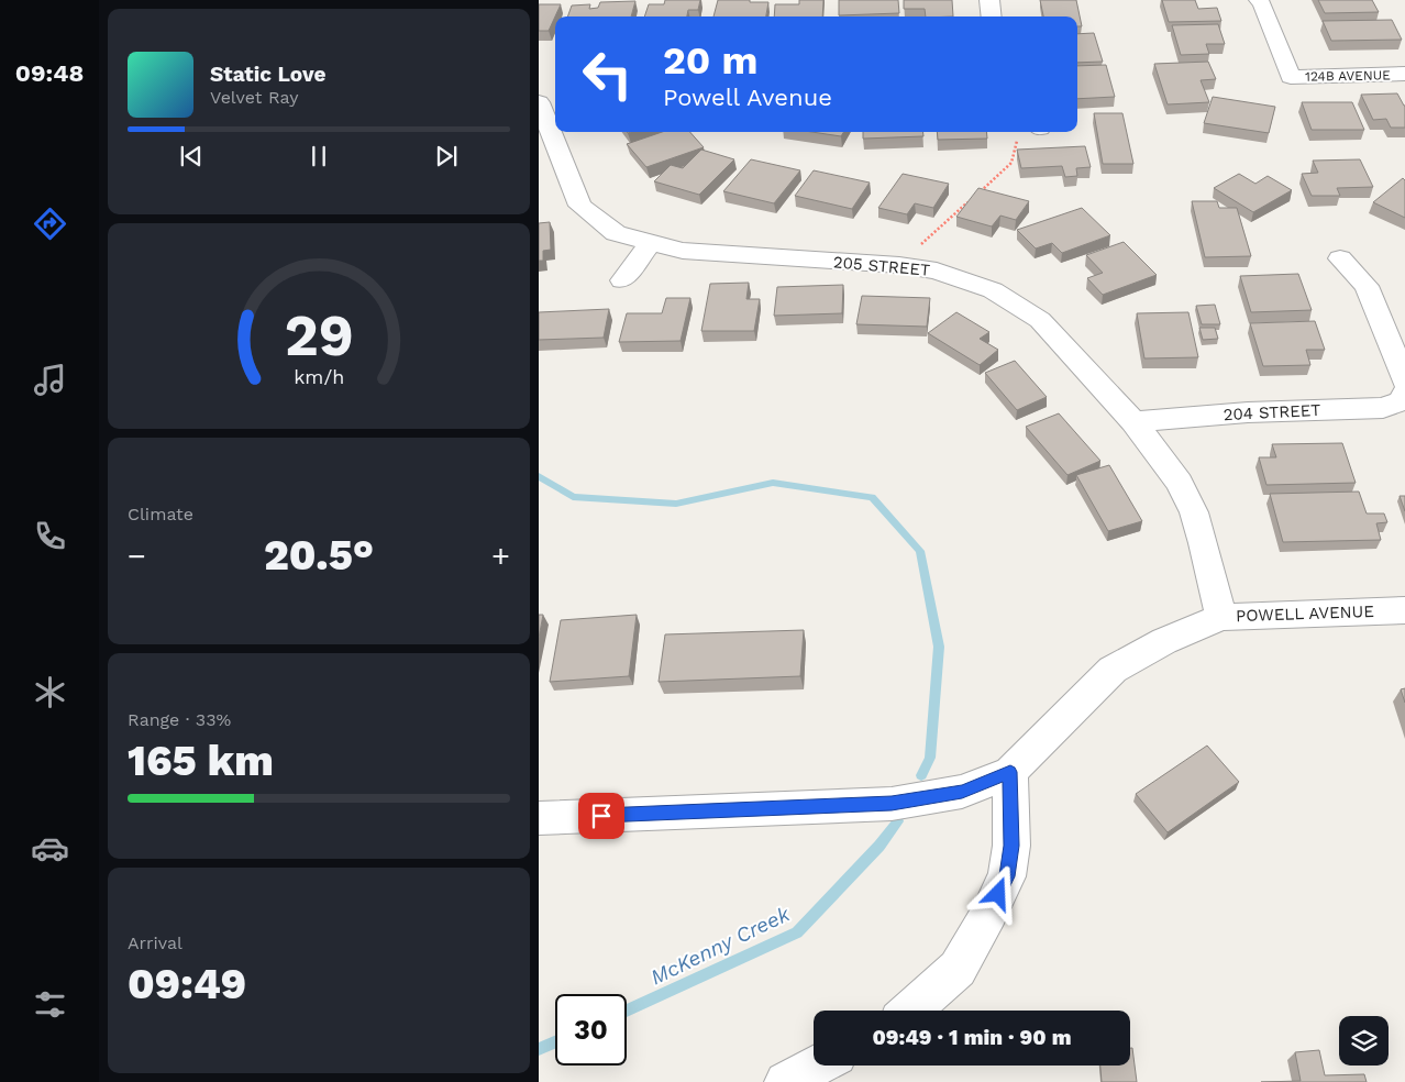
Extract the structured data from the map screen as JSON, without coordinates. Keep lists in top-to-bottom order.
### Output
{
  "streets": {
    "street": [
      "124B AVENUE",
      "205 STREET",
      "204 STREET",
      "POWELL AVENUE"
    ]
  },
  "crossings": [
    ["205 STREET", "204 STREET"],
    ["205 STREET", "POWELL AVENUE"]
  ],
  "water": ["McKenny Creek"],
  "page": {
    "tabs": "09:48",
    "turn": ["20 m", "Powell Avenue"],
    "song": ["Static Love", "Velvet Ray"],
    "tile": [
      "Climate",
      ["Range · 33%", "165 km"],
      ["Arrival", "09:49"]
    ],
    "heat": ["−", "20.5°", "+"],
    "limit": "30",
    "trip": "09:49 · 1 min · 90 m",
    "gauge": ["29", "km/h"]
  }
}
